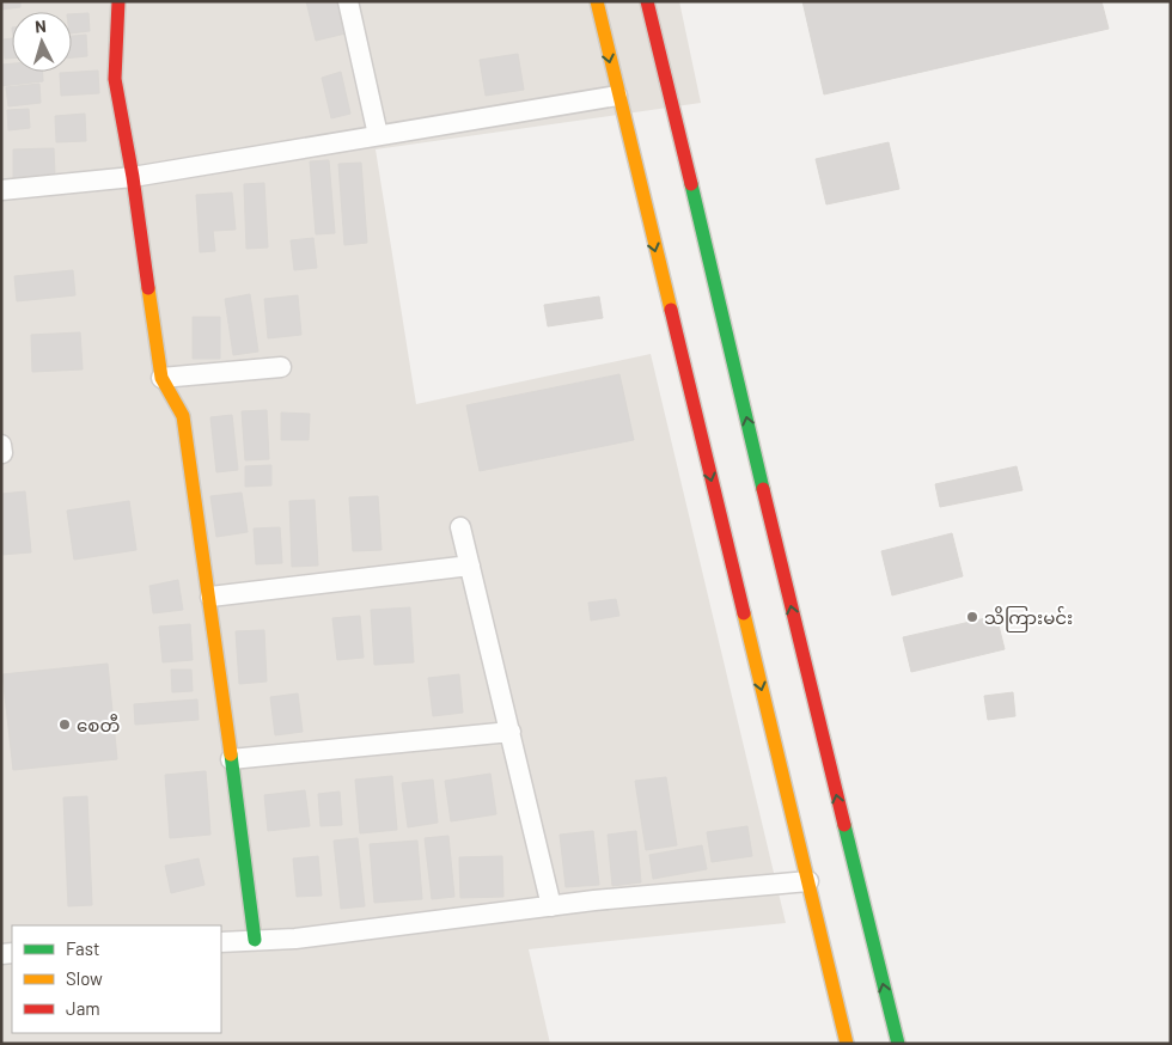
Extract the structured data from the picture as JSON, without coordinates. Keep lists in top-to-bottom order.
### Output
{
  "places": ["သိကြားမင်း", "စေတီ"],
  "legend": ["Fast", "Slow", "Jam"],
  "north": "top"
}
